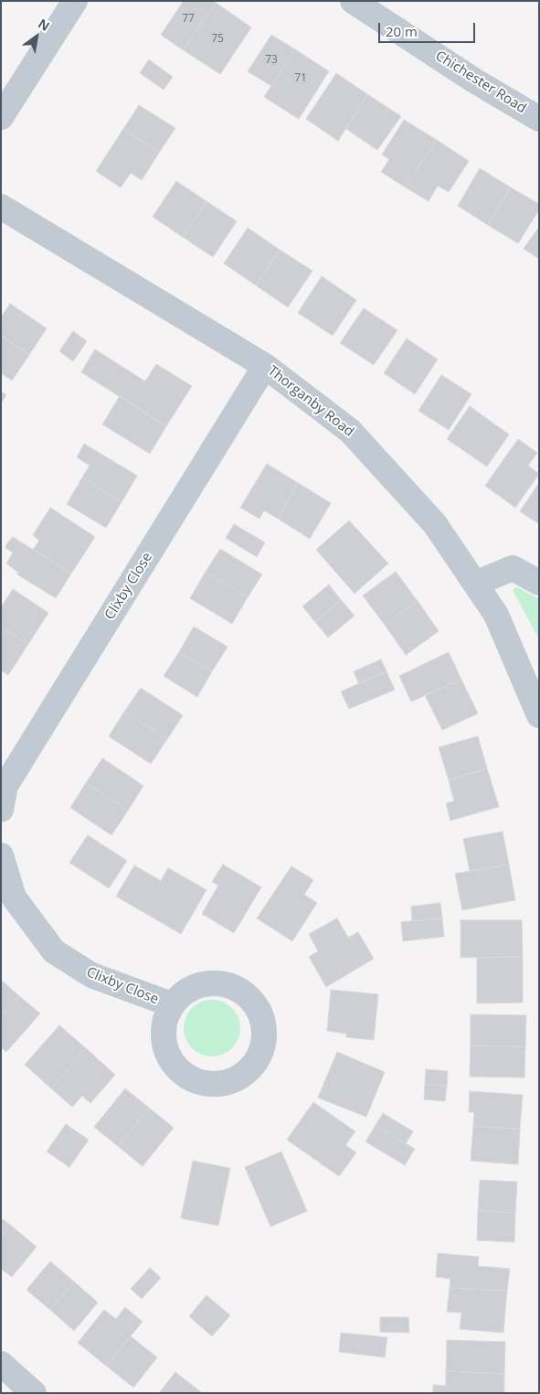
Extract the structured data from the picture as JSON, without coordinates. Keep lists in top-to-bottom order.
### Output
{
  "streets": {
    "street": ["Chichester Road", "Thorganby Road", "Clixby Close"]
  },
  "crossings": [
    ["Thorganby Road", "Clixby Close"]
  ],
  "house_numbers": [
    "77",
    "75",
    "73",
    "71"
  ],
  "scale_bar": "20 m",
  "north": "top right"
}
